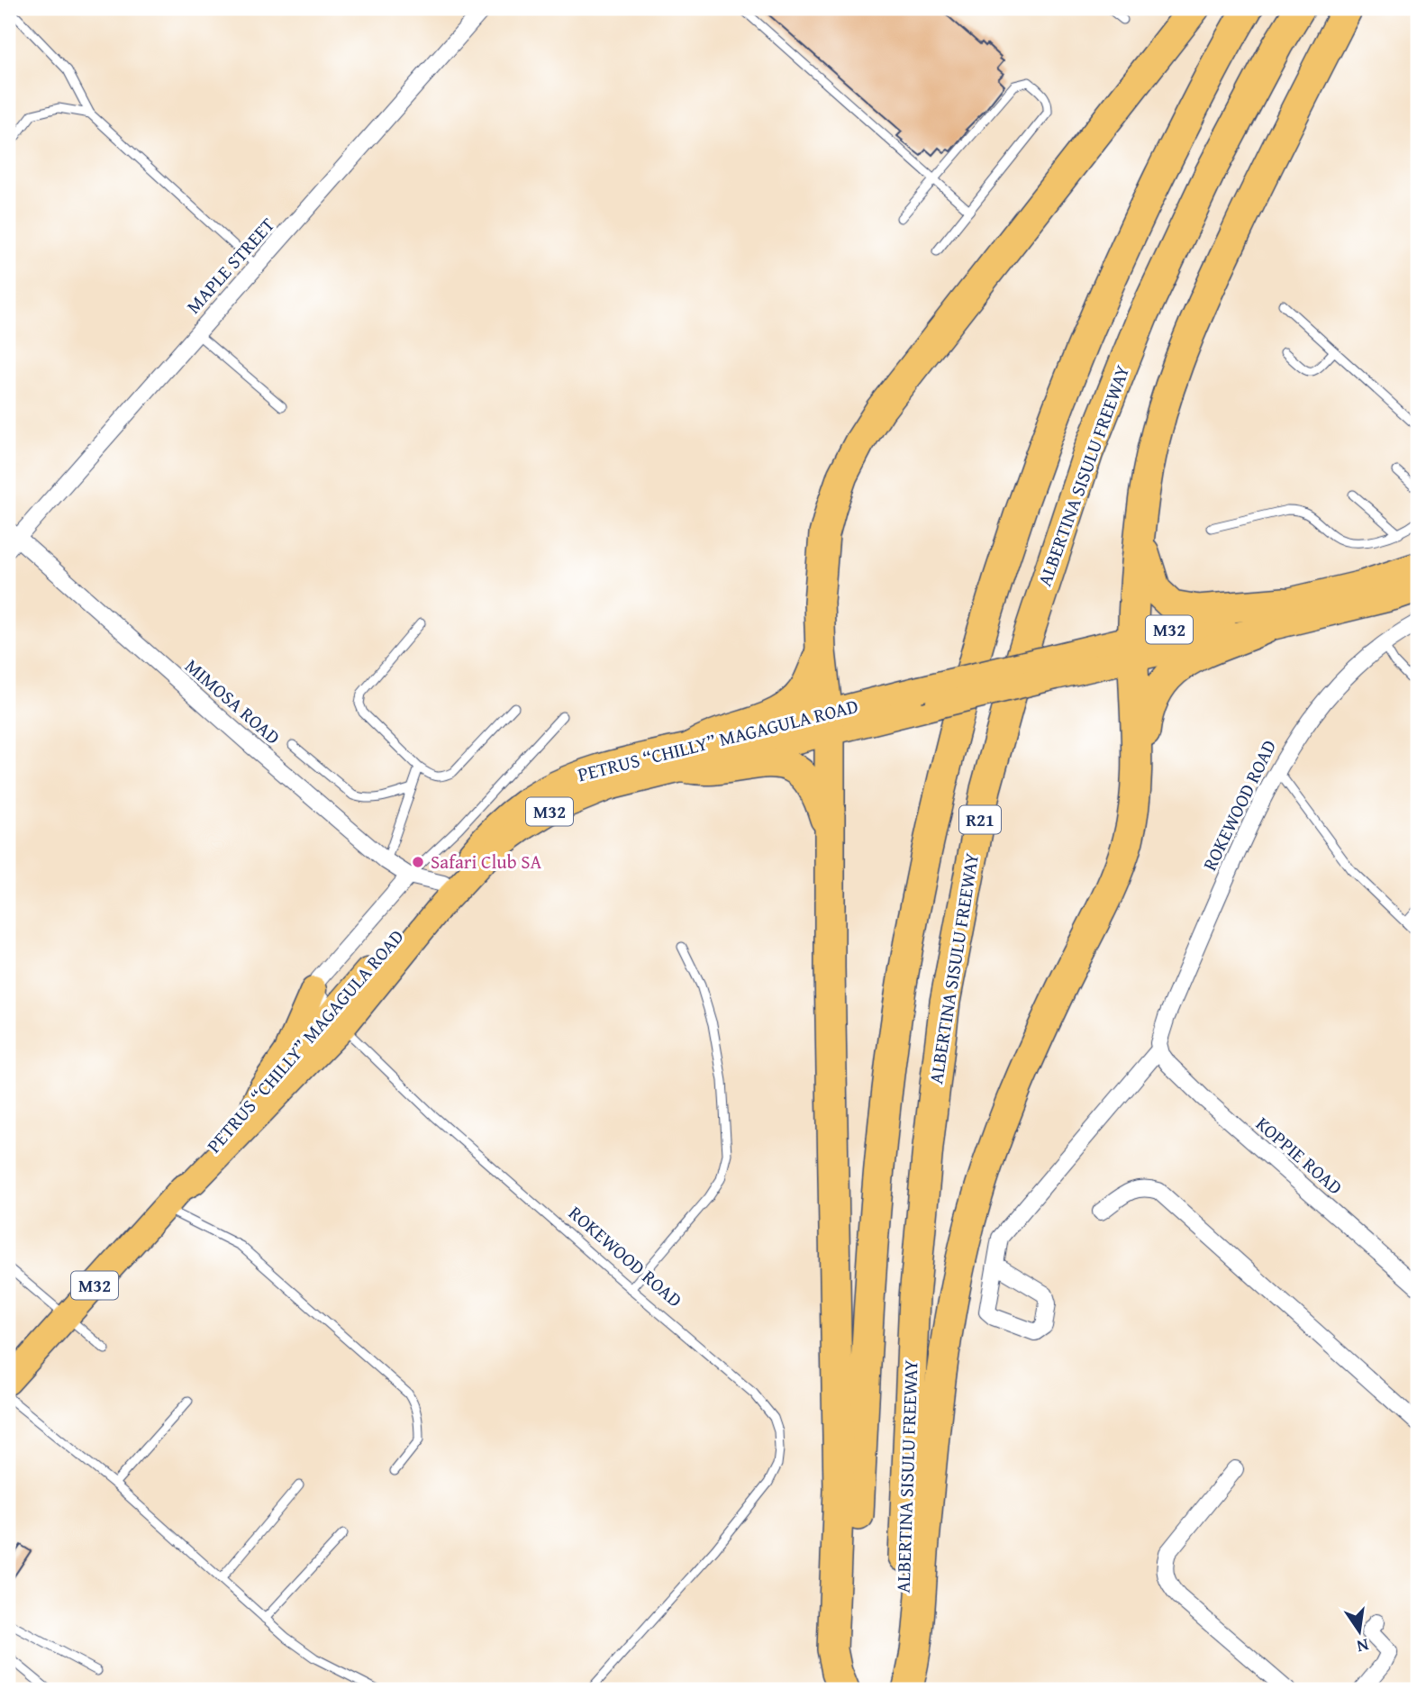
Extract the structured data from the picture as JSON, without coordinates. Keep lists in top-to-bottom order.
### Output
{
  "streets": {
    "highway": ["ALBERTINA SISULU FREEWAY", "R21"],
    "main road": ["M32", "PETRUS “CHILLY” MAGAGULA ROAD"],
    "street": [
      "MAPLE STREET",
      "MIMOSA ROAD",
      "ROKEWOOD ROAD",
      "KOPPIE ROAD"
    ]
  },
  "crossings": [
    ["MAPLE STREET", "MIMOSA ROAD"],
    ["MIMOSA ROAD", "PETRUS “CHILLY” MAGAGULA ROAD"],
    ["PETRUS “CHILLY” MAGAGULA ROAD", "ROKEWOOD ROAD"],
    ["ROKEWOOD ROAD", "KOPPIE ROAD"]
  ],
  "places": ["Safari Club SA"],
  "north": "bottom"
}
